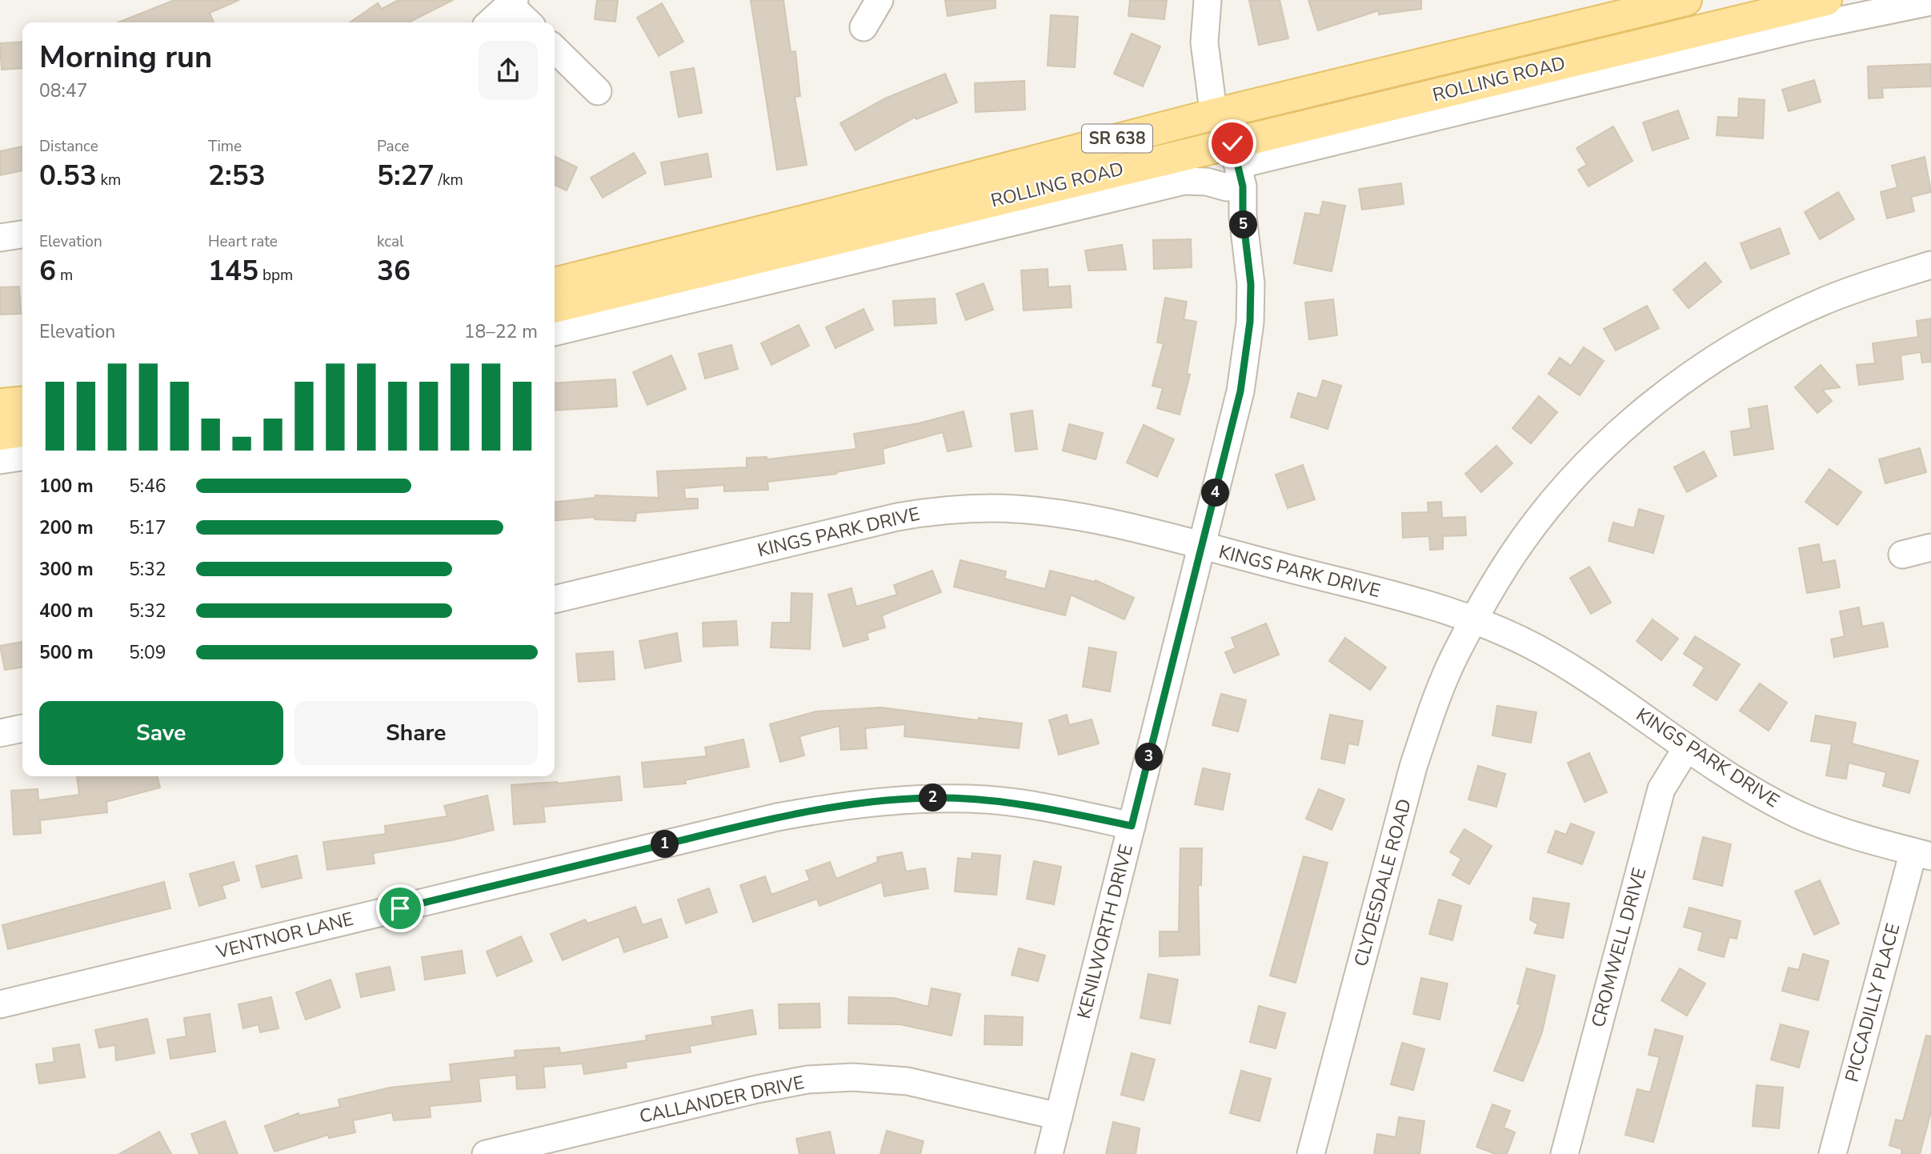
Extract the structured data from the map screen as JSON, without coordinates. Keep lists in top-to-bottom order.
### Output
{
  "streets": {
    "main road": ["ROLLING ROAD", "SR 638"],
    "street": [
      "KINGS PARK DRIVE",
      "CLYDESDALE ROAD",
      "KENILWORTH DRIVE",
      "VENTNOR LANE",
      "CROMWELL DRIVE",
      "PICCADILLY PLACE",
      "CALLANDER DRIVE"
    ]
  },
  "crossings": [
    ["ROLLING ROAD", "KENILWORTH DRIVE"],
    ["KINGS PARK DRIVE", "CLYDESDALE ROAD"],
    ["KINGS PARK DRIVE", "KENILWORTH DRIVE"],
    ["KINGS PARK DRIVE", "CROMWELL DRIVE"],
    ["KINGS PARK DRIVE", "PICCADILLY PLACE"],
    ["KENILWORTH DRIVE", "VENTNOR LANE"],
    ["KENILWORTH DRIVE", "CALLANDER DRIVE"]
  ],
  "page": {
    "heading": ["Morning run", "08:47"],
    "stats": [
      ["Distance", "0.53 km"],
      ["Time", "2:53"],
      ["Pace", "5:27 /km"],
      ["Elevation", "6 m"],
      ["Heart rate", "145 bpm"],
      ["kcal", "36"]
    ],
    "pins": [
      "5",
      "4",
      "3",
      "2",
      "1"
    ],
    "chart": ["Elevation", "18–22 m"],
    "list": [
      {
        "name": "100 m",
        "note": "5:46"
      },
      {
        "name": "200 m",
        "note": "5:17"
      },
      {
        "name": "300 m",
        "note": "5:32"
      },
      {
        "name": "400 m",
        "note": "5:32"
      },
      {
        "name": "500 m",
        "note": "5:09"
      }
    ],
    "buttons": ["Save", "Share"]
  }
}
